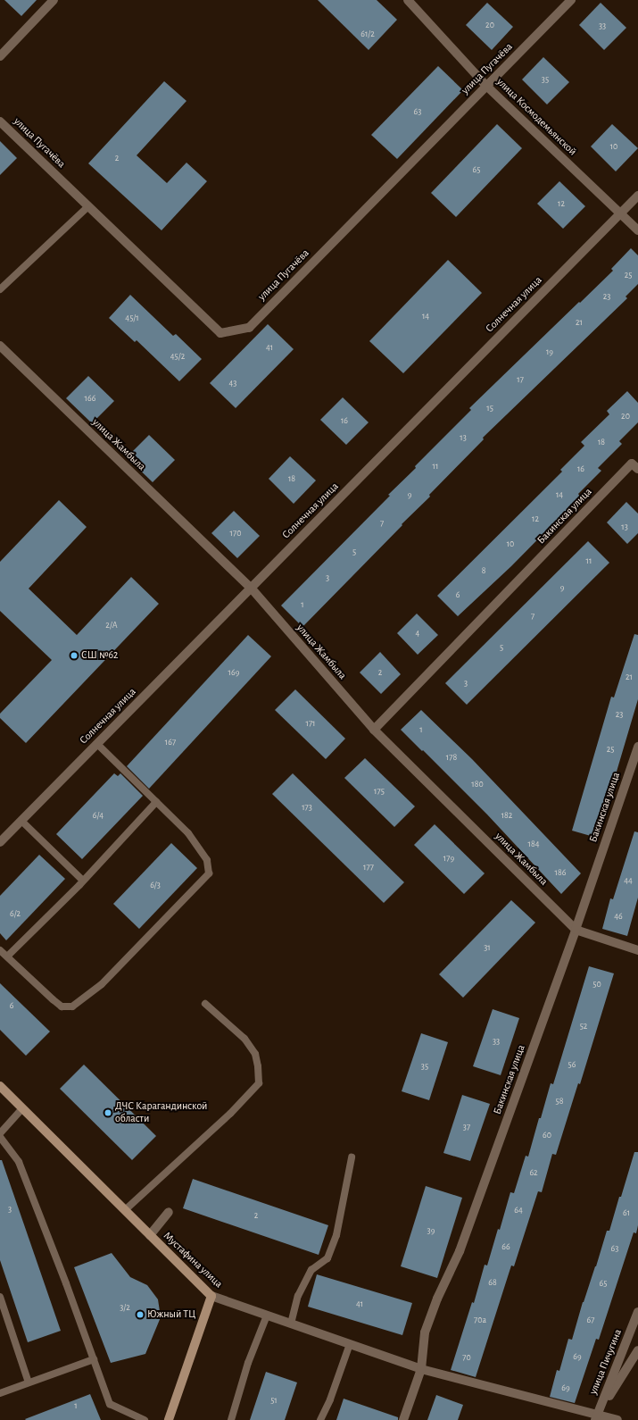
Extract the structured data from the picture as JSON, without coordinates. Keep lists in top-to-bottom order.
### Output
{
  "streets": {
    "main road": ["Мустафина улица"],
    "street": [
      "улица Пугачёва",
      "улица Космодемьянской",
      "Солнечная улица",
      "улица Жамбыла",
      "Бакинская улица",
      "улица Пичугина"
    ]
  },
  "crossings": [
    ["улица Пугачёва", "улица Космодемьянской"],
    ["улица Космодемьянской", "Солнечная улица"],
    ["Солнечная улица", "улица Жамбыла"],
    ["улица Жамбыла", "Бакинская улица"],
    ["Бакинская улица", "Мустафина улица"],
    ["Мустафина улица", "улица Пичугина"]
  ],
  "places": ["СШ №62", "ДЧС Карагандинской области", "Южный ТЦ"],
  "house_numbers": [
    "20",
    "33",
    "61/2",
    "35",
    "63",
    "10",
    "2",
    "65",
    "12",
    "25",
    "23",
    "14",
    "45/1",
    "21",
    "41",
    "19",
    "45/2",
    "17",
    "43",
    "166",
    "15",
    "20",
    "16",
    "13",
    "18",
    "11",
    "16",
    "18",
    "9",
    "14",
    "12",
    "7",
    "13",
    "170",
    "10",
    "5",
    "11",
    "8",
    "3",
    "9",
    "6",
    "1",
    "7",
    "2/А",
    "4",
    "5",
    "169",
    "2",
    "21",
    "3",
    "23",
    "171",
    "1",
    "167",
    "25",
    "178",
    "180",
    "175",
    "173",
    "6/4",
    "182",
    "184",
    "179",
    "177",
    "186",
    "44",
    "6/3",
    "6/2",
    "46",
    "31",
    "50",
    "6",
    "52",
    "33",
    "56",
    "35",
    "58",
    "37",
    "60",
    "62",
    "3",
    "64",
    "61",
    "2",
    "39",
    "66",
    "63",
    "68",
    "65",
    "41",
    "3/2",
    "70а",
    "67",
    "69",
    "70",
    "69",
    "51",
    "1"
  ]
}
